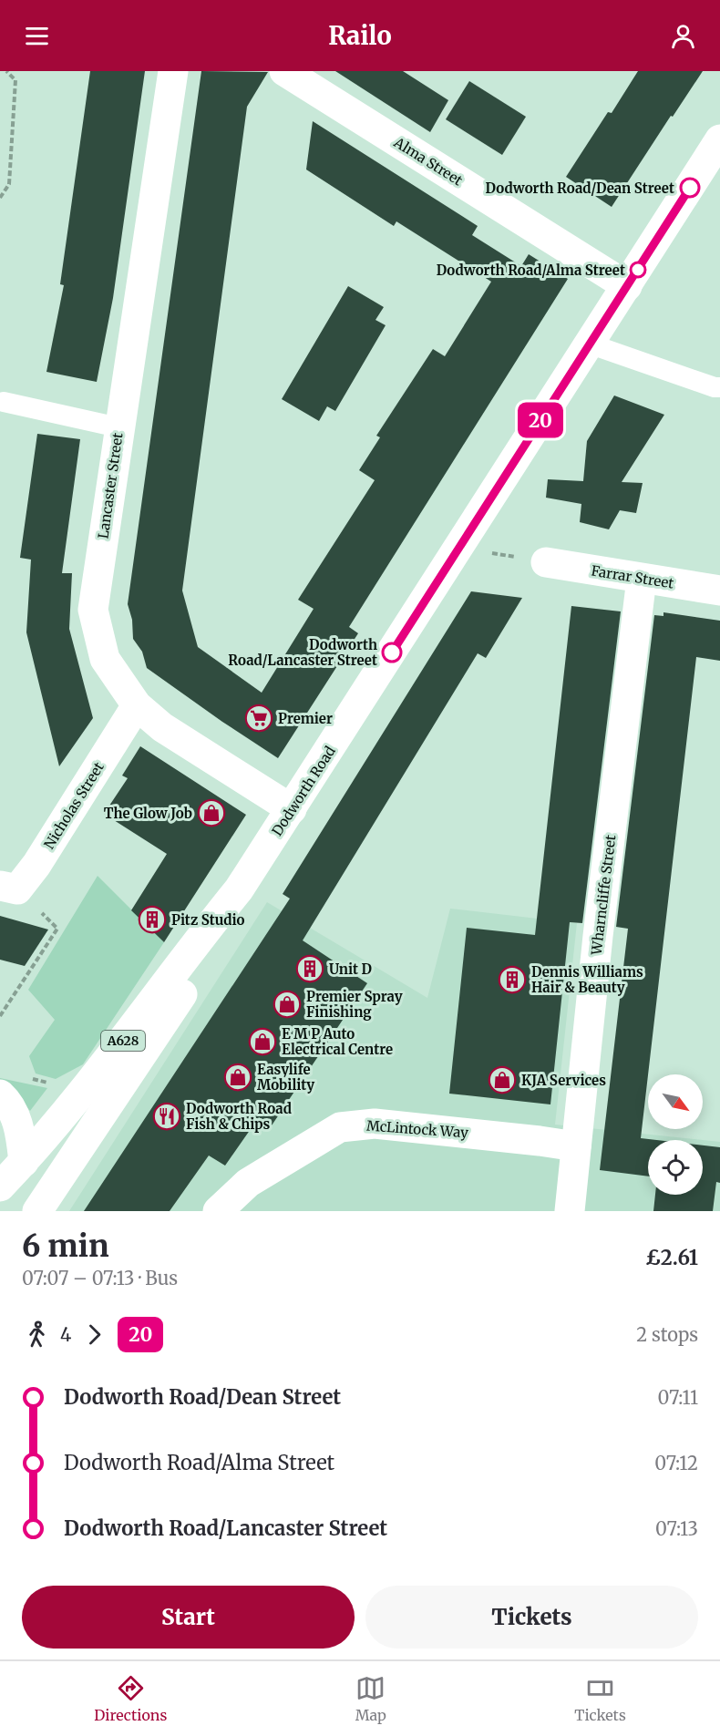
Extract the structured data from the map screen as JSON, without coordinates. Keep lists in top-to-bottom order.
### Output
{
  "streets": {
    "main road": [
      "Alma Street",
      "Lancaster Street",
      "Farrar Street",
      "Dodworth Road",
      "Nicholas Street",
      "Wharncliffe Street",
      "A628",
      "McLintock Way"
    ]
  },
  "crossings": [
    ["Alma Street", "Dodworth Road"],
    ["Lancaster Street", "Dodworth Road"],
    ["Lancaster Street", "Nicholas Street"],
    ["Farrar Street", "Wharncliffe Street"],
    ["Wharncliffe Street", "McLintock Way"]
  ],
  "places": {
    "other": ["Dodworth Road/Dean Street", "Dodworth Road/Alma Street", "Dodworth Road/Lancaster Street"],
    "supermarket": ["Premier"],
    "shop": [
      "The Glow Job",
      "Premier Spray Finishing",
      "E M P Auto Electrical Centre",
      "Easylife Mobility",
      "KJA Services"
    ],
    "building": ["Pitz Studio", "Unit D", "Dennis Williams Hair & Beauty"],
    "restaurant": ["Dodworth Road Fish & Chips"]
  },
  "lines": ["bus line 20"],
  "north": "bottom right",
  "page": {
    "header": "Railo",
    "on_map": "20",
    "heading": ["6 min", "07:07 – 07:13 · Bus", "£2.61"],
    "legs": ["4", "20", "2 stops"],
    "list": [
      {
        "name": "Dodworth Road/Dean Street",
        "value": "07:11"
      },
      {
        "name": "Dodworth Road/Alma Street",
        "value": "07:12"
      },
      {
        "name": "Dodworth Road/Lancaster Street",
        "value": "07:13"
      }
    ],
    "buttons": ["Start", "Tickets"],
    "tabs": ["Directions", "Map", "Tickets"]
  }
}
